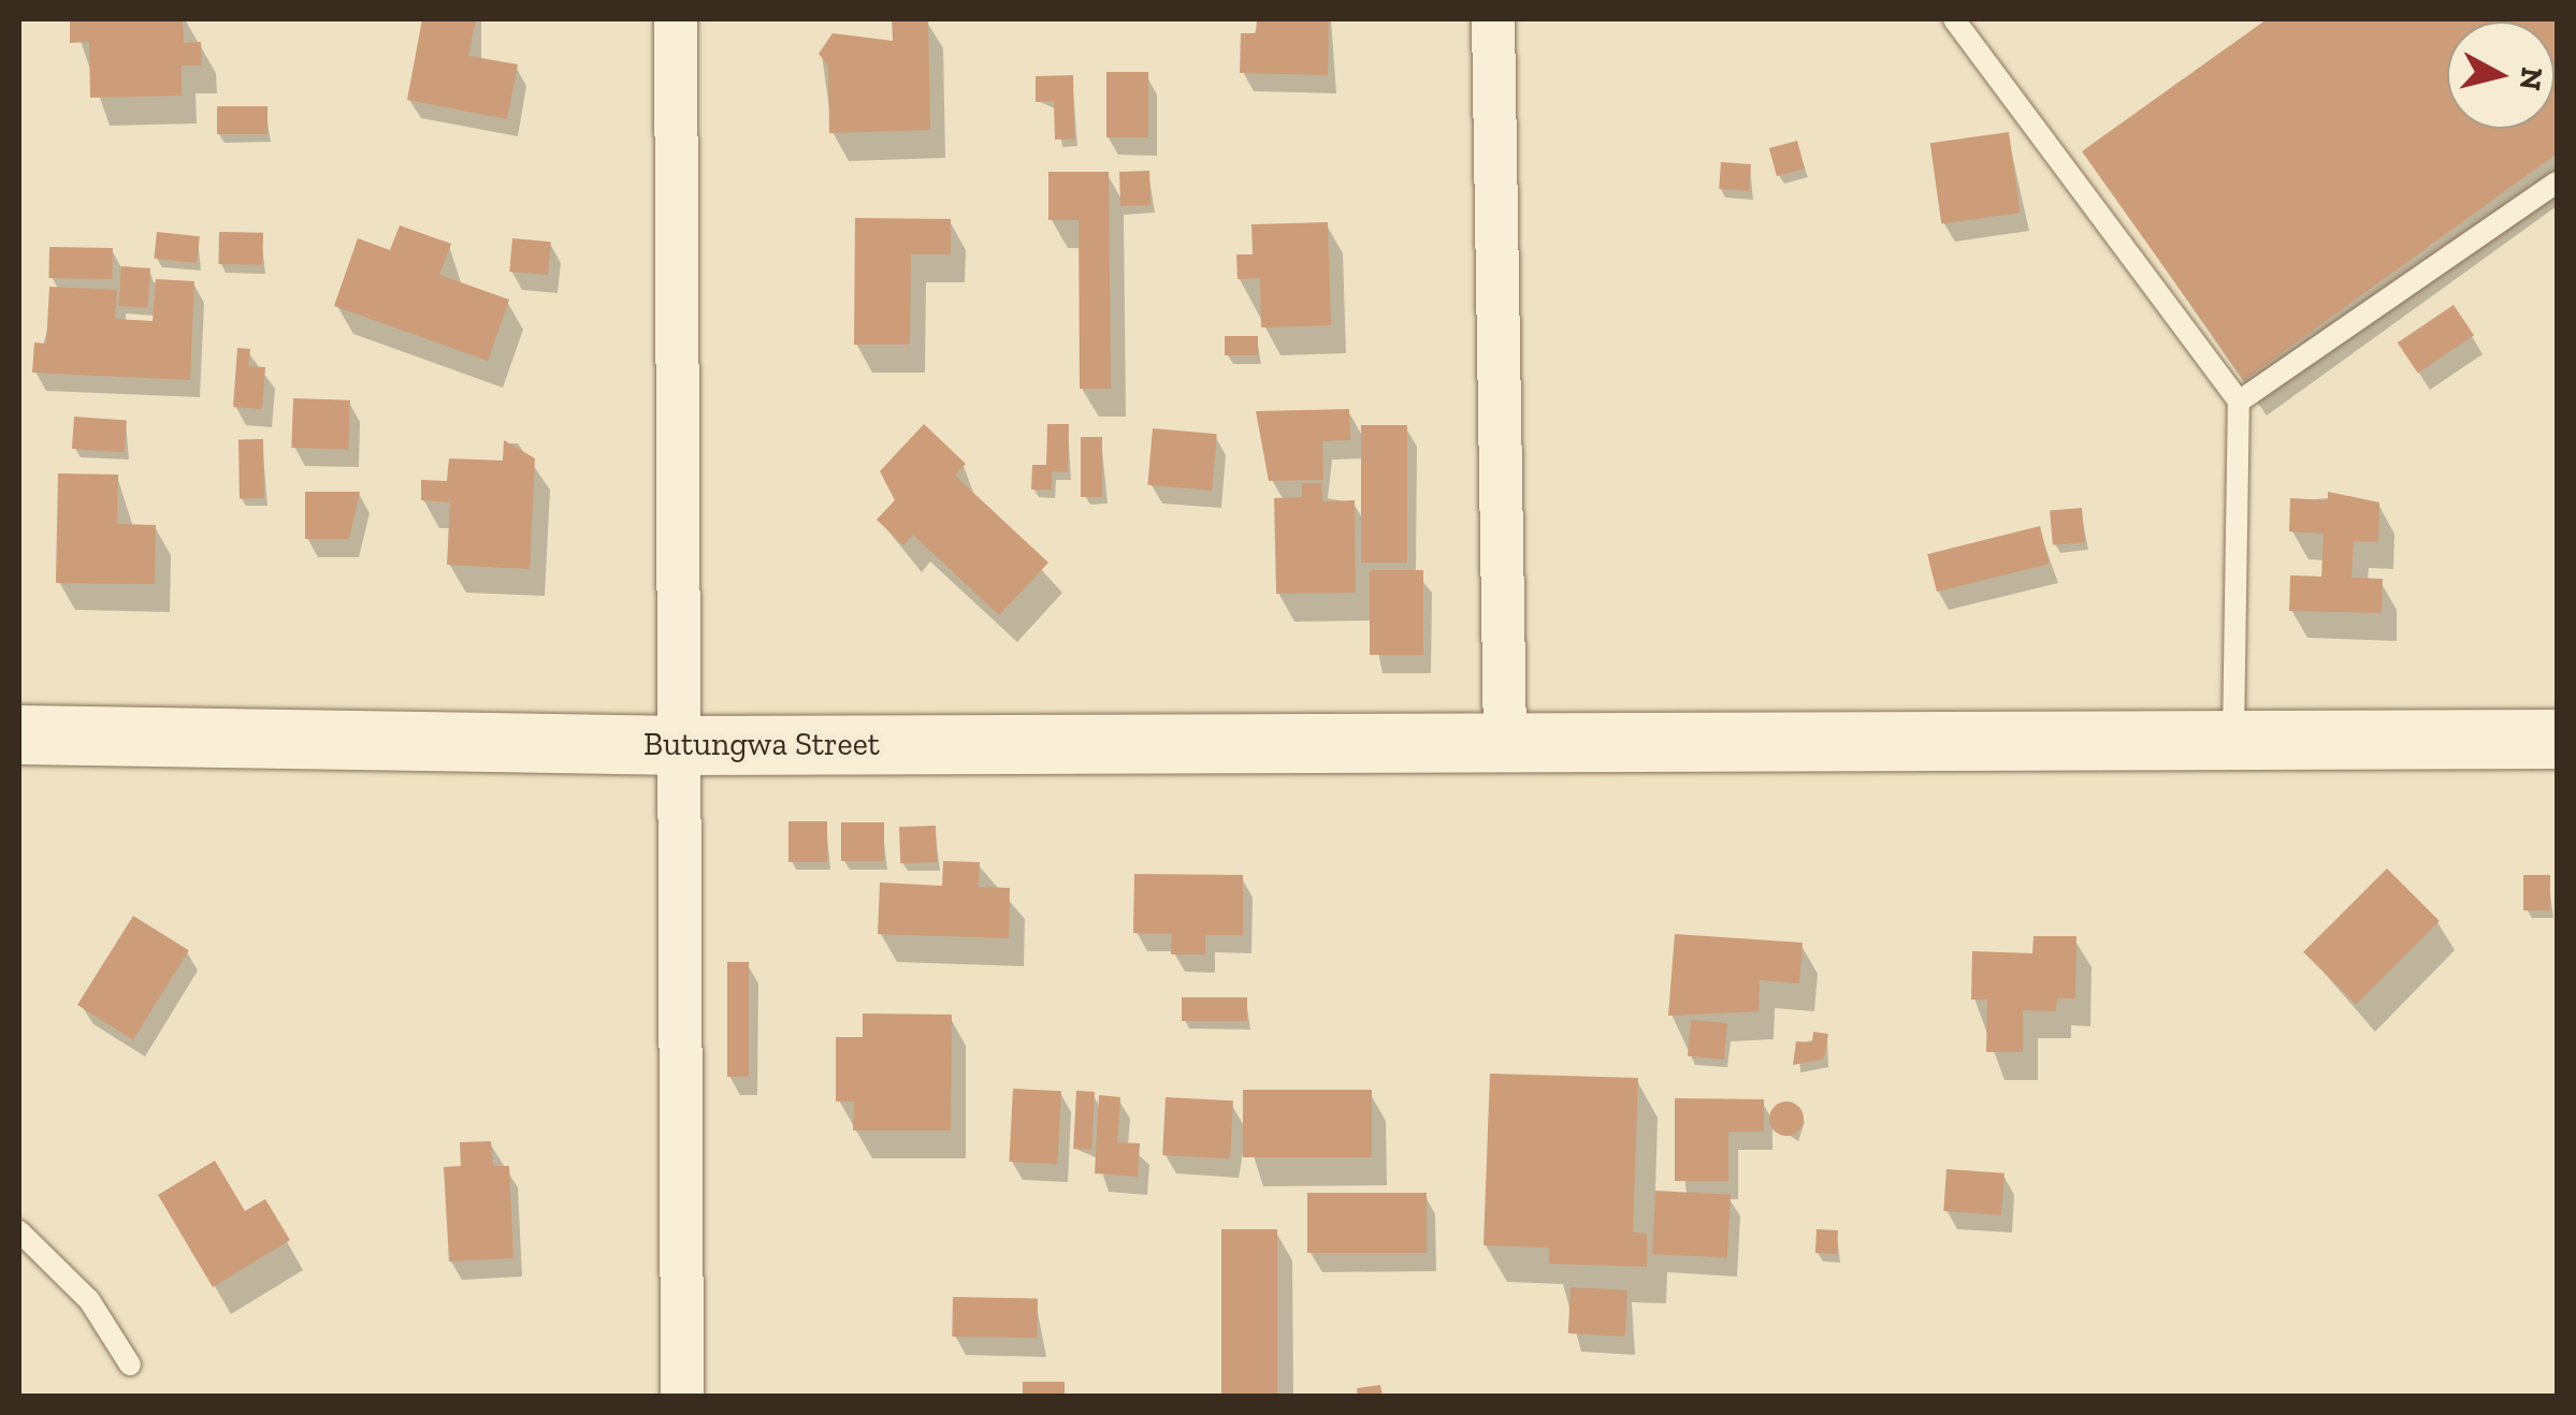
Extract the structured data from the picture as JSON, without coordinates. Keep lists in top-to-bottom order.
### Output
{
  "streets": {
    "main road": ["Butungwa Street"]
  },
  "north": "right"
}
